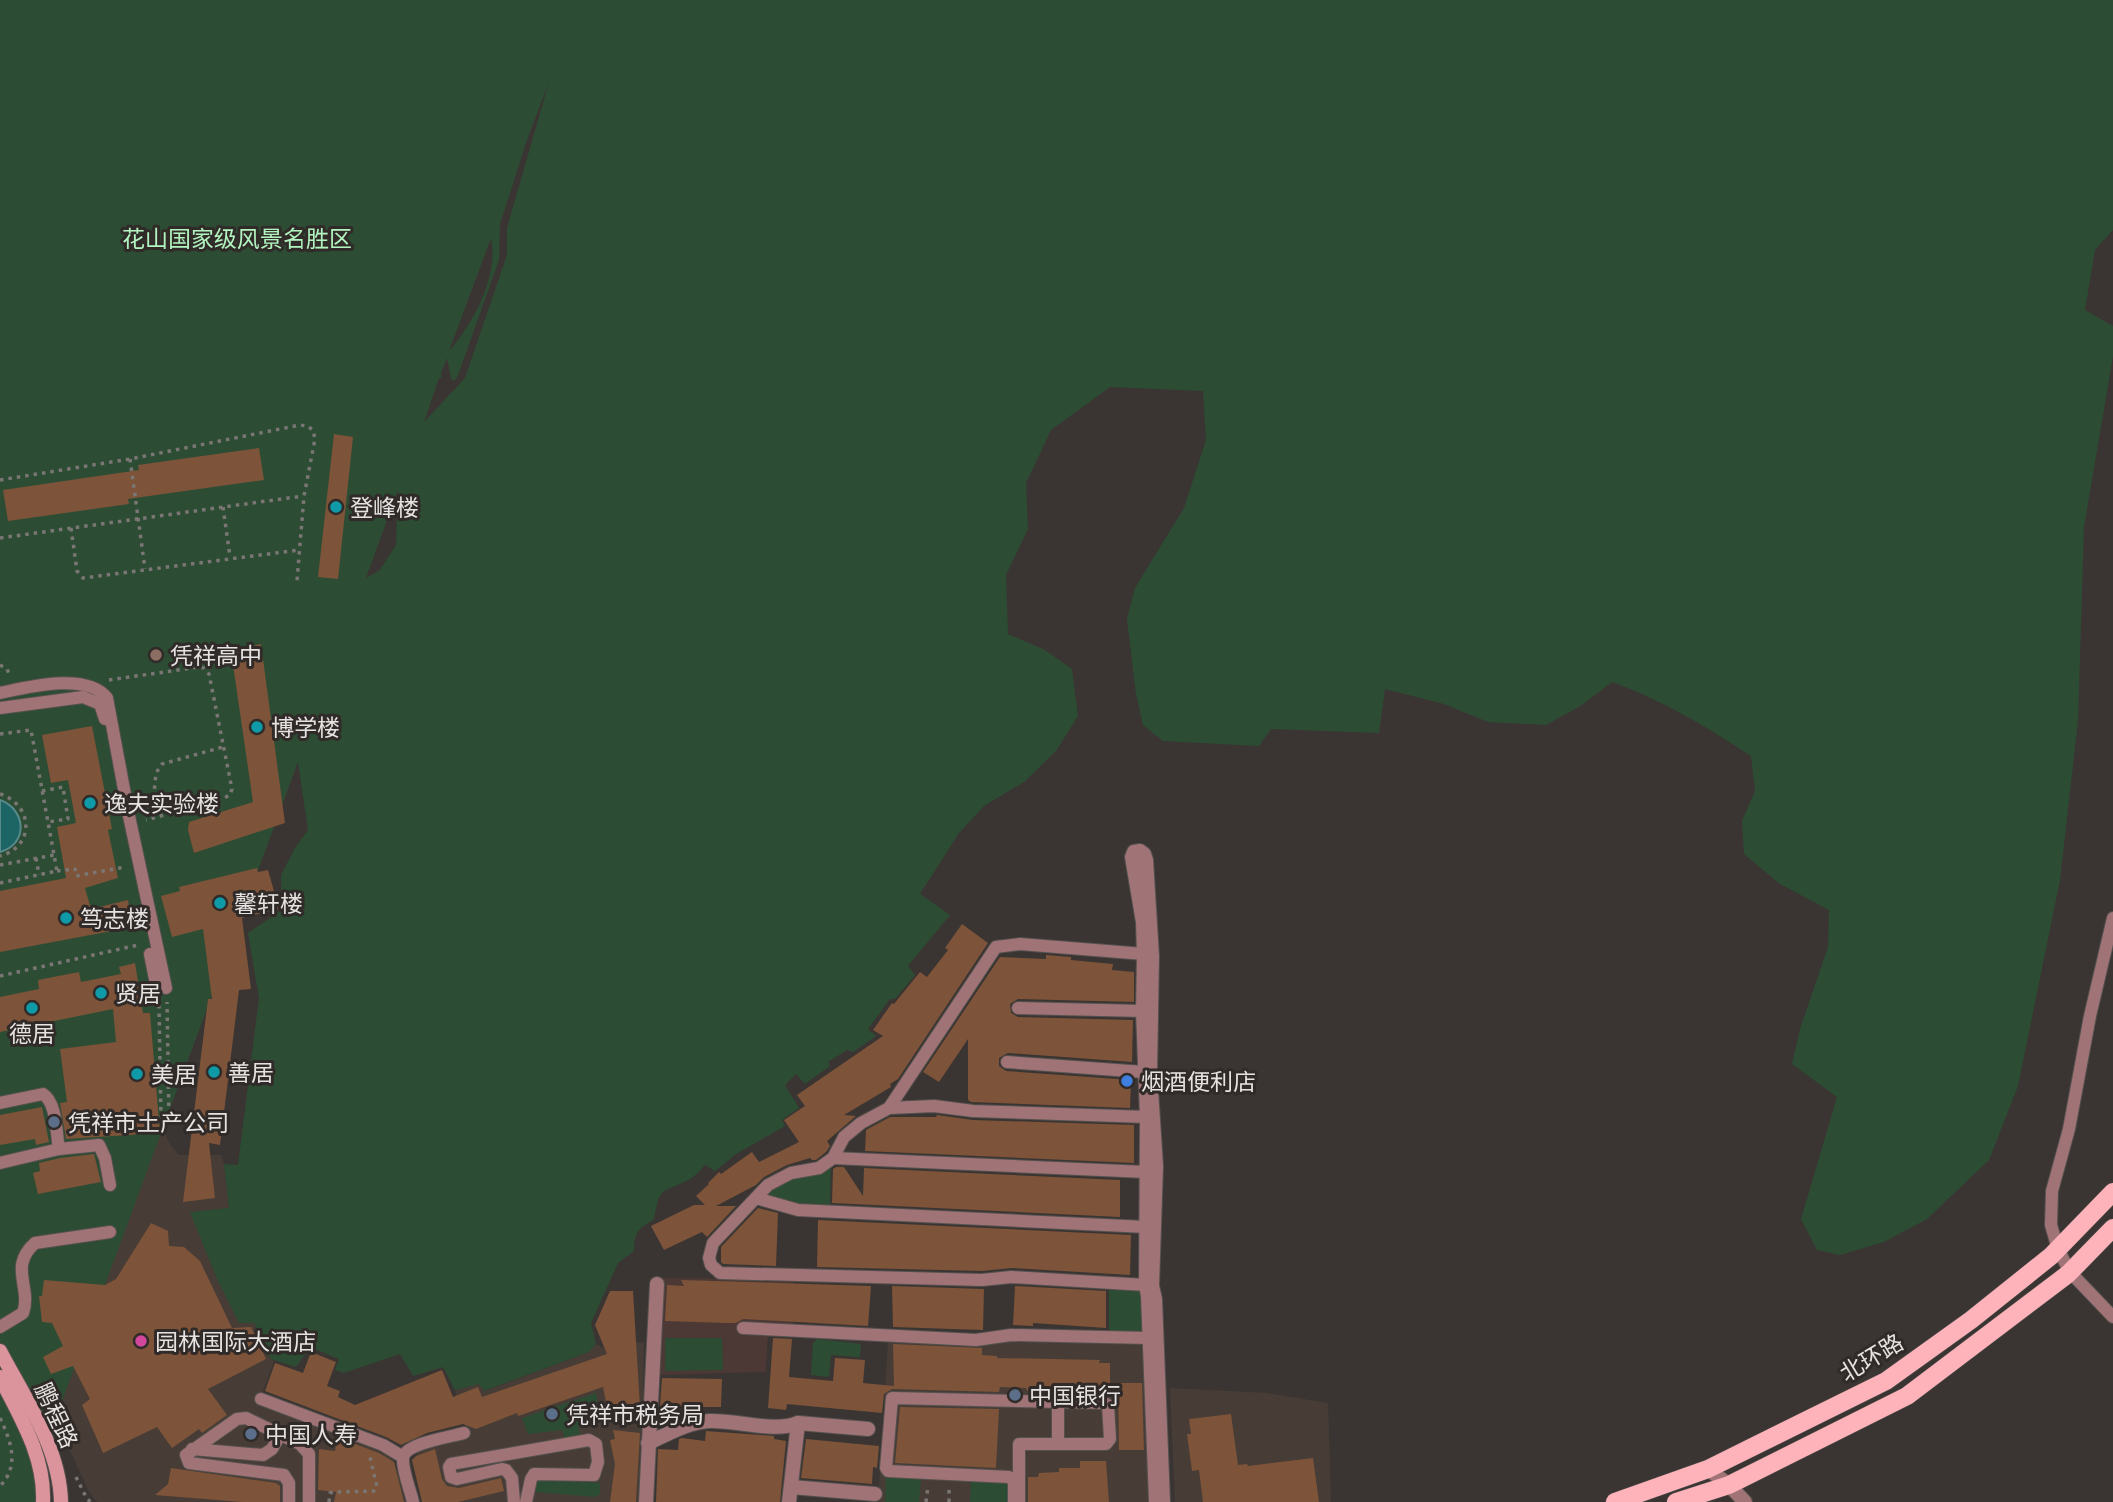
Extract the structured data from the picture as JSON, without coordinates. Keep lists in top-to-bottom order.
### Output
{
  "streets": {
    "main road": ["北环路", "鹏程路"]
  },
  "parks": ["花山国家级风景名胜区"],
  "places": [
    "登峰楼",
    "凭祥高中",
    "博学楼",
    "逸夫实验楼",
    "馨轩楼",
    "笃志楼",
    "贤居",
    "德居",
    "善居",
    "美居",
    "烟酒便利店",
    "凭祥市土产公司",
    "园林国际大酒店",
    "中国银行",
    "凭祥市税务局",
    "中国人寿"
  ]
}
